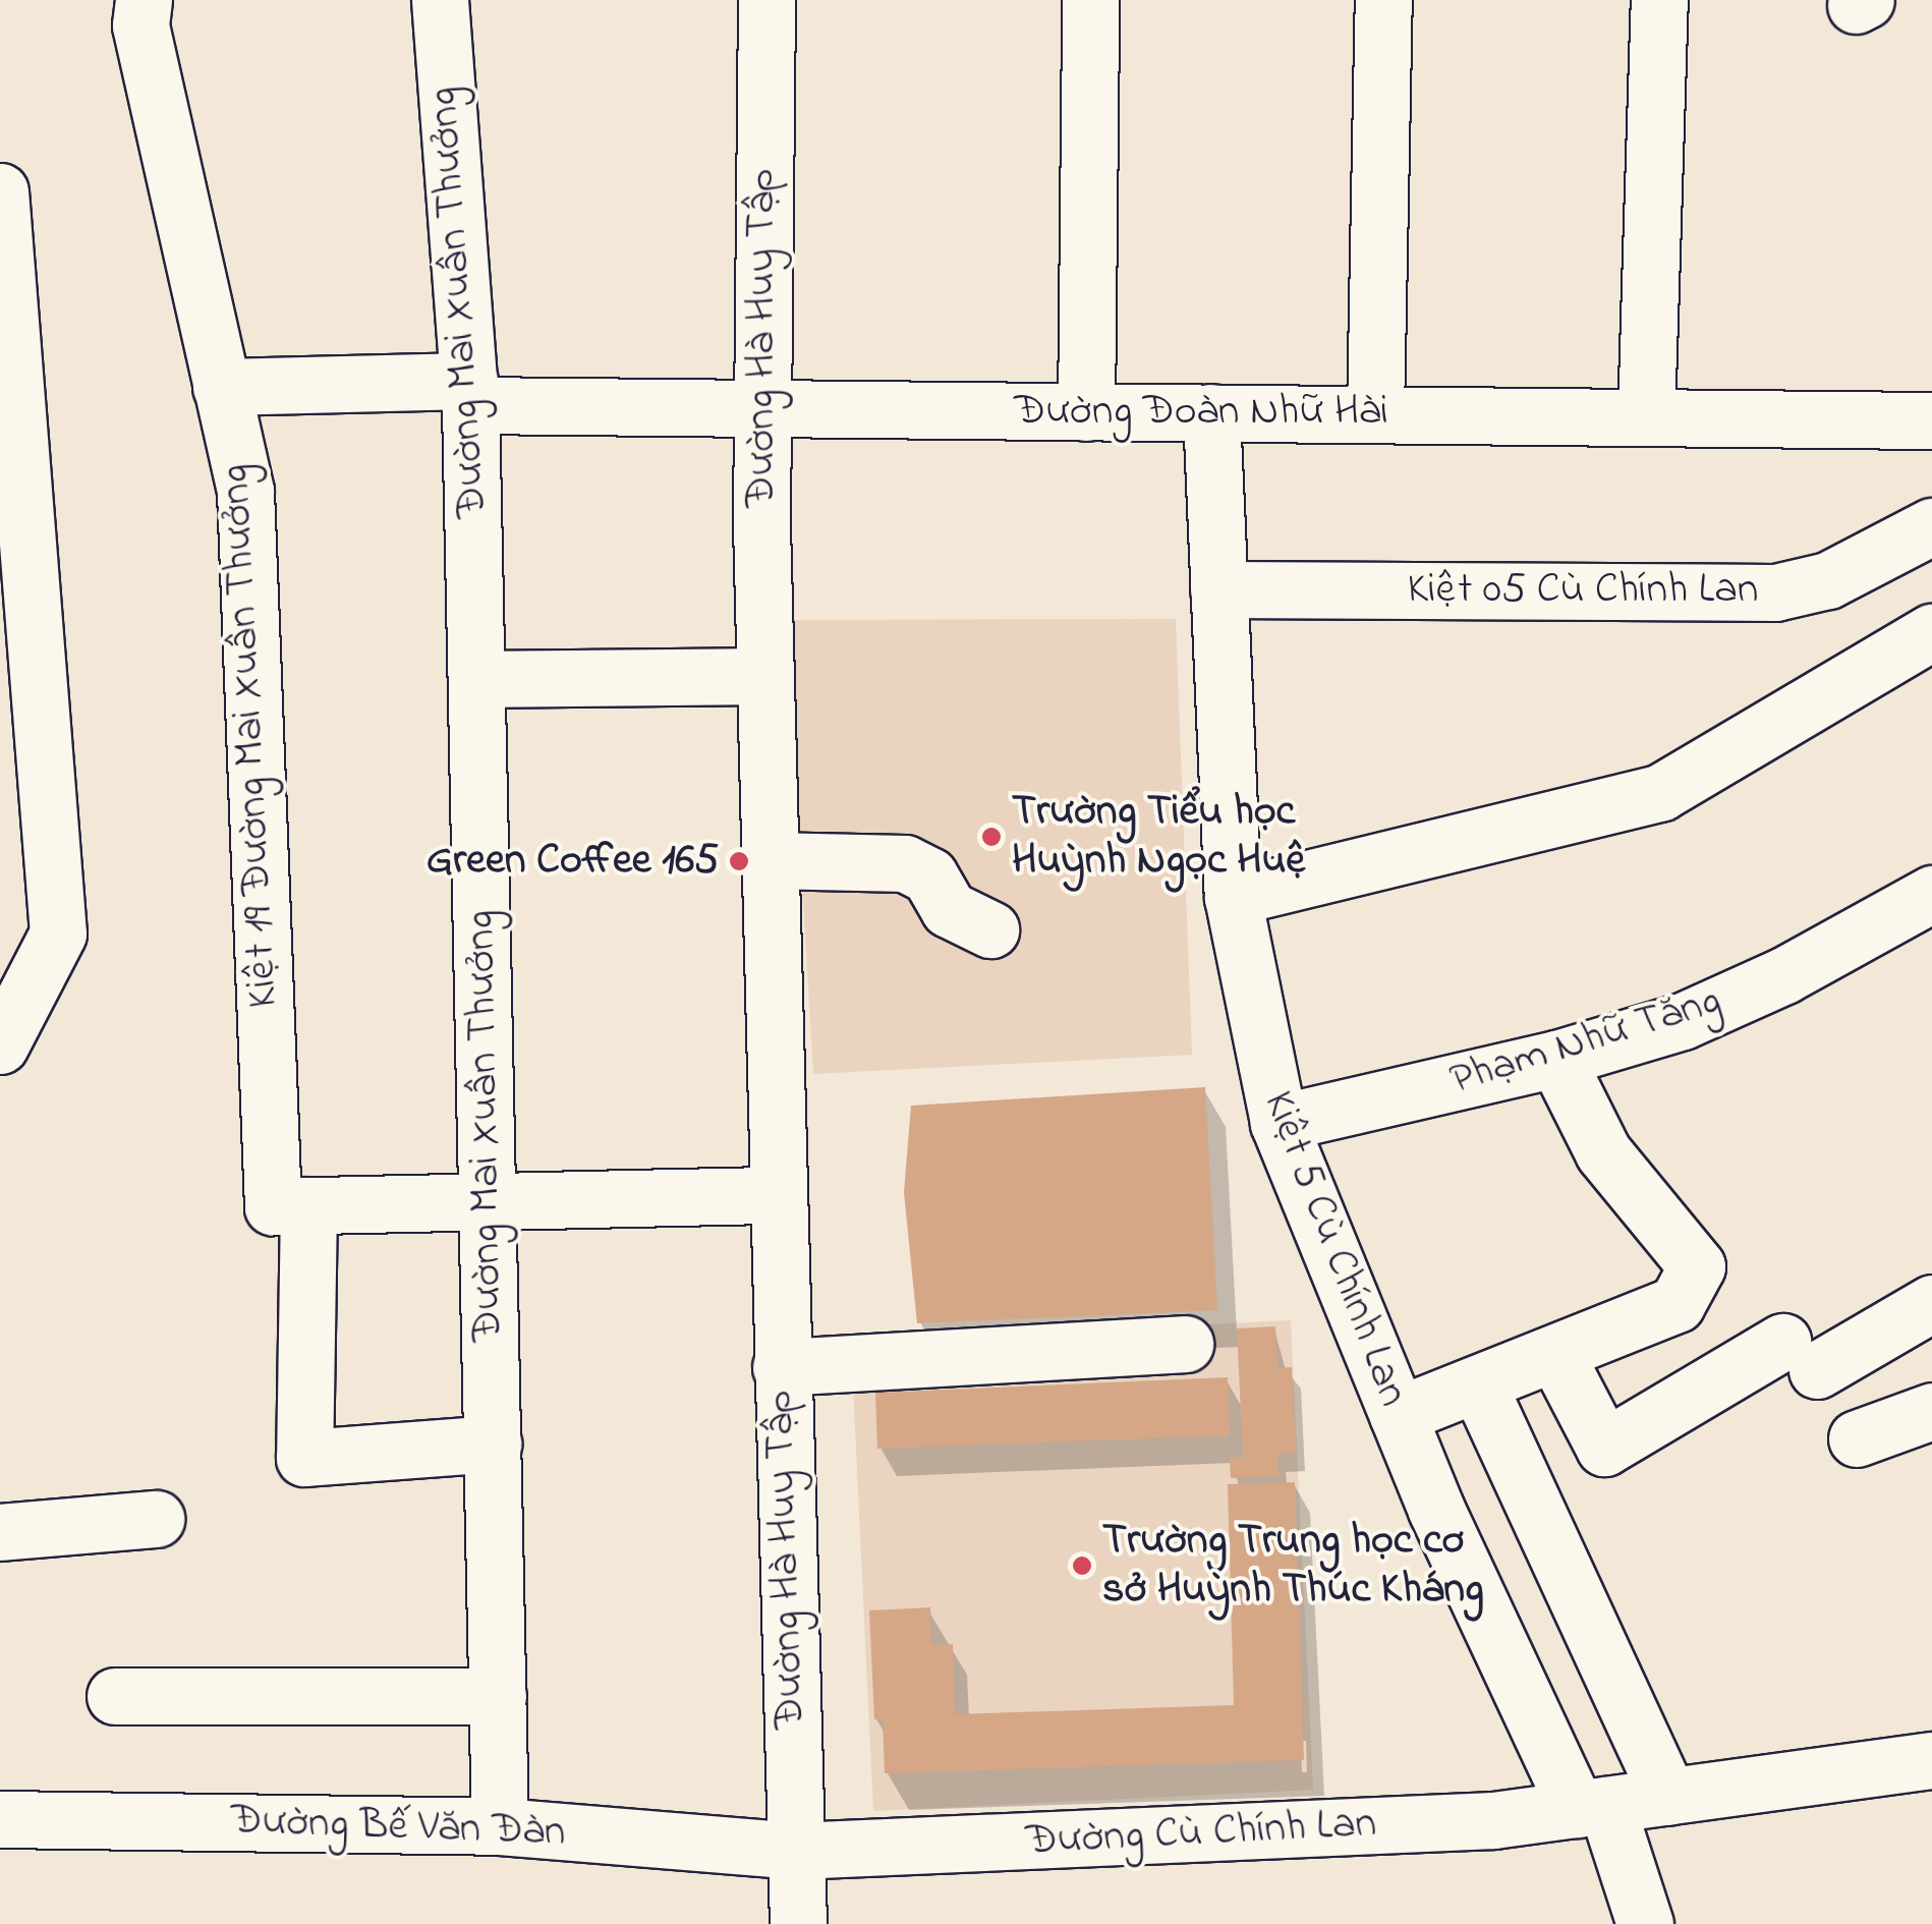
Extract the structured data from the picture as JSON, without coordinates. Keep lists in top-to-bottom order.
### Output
{
  "streets": {
    "street": [
      "Đường Mai Xuân Thưởng",
      "Đường Hà Huy Tập",
      "Đường Đoàn Nhữ Hài",
      "Kiệt 05 Cù Chính Lan",
      "Kiệt 19 Đường Mai Xuân Thưởng",
      "Phạm Nhữ Tăng",
      "Kiệt 5 Cù Chính Lan",
      "Đường Bế Văn Đàn",
      "Đường Cù Chính Lan"
    ]
  },
  "crossings": [
    ["Đường Mai Xuân Thưởng", "Đường Đoàn Nhữ Hài"],
    ["Đường Mai Xuân Thưởng", "Kiệt 19 Đường Mai Xuân Thưởng"],
    ["Đường Mai Xuân Thưởng", "Đường Bế Văn Đàn"],
    ["Đường Hà Huy Tập", "Đường Đoàn Nhữ Hài"],
    ["Đường Hà Huy Tập", "Đường Bế Văn Đàn"],
    ["Đường Hà Huy Tập", "Đường Cù Chính Lan"],
    ["Đường Đoàn Nhữ Hài", "Kiệt 19 Đường Mai Xuân Thưởng"],
    ["Đường Đoàn Nhữ Hài", "Kiệt 5 Cù Chính Lan"],
    ["Kiệt 05 Cù Chính Lan", "Kiệt 5 Cù Chính Lan"],
    ["Phạm Nhữ Tăng", "Kiệt 5 Cù Chính Lan"],
    ["Kiệt 5 Cù Chính Lan", "Đường Cù Chính Lan"],
    ["Đường Bế Văn Đàn", "Đường Cù Chính Lan"]
  ],
  "places": ["Trường Tiểu học Huỳnh Ngọc Huệ", "Green Coffee 165", "Trường Trung học cơ sở Huỳnh Thúc Kháng"]
}
